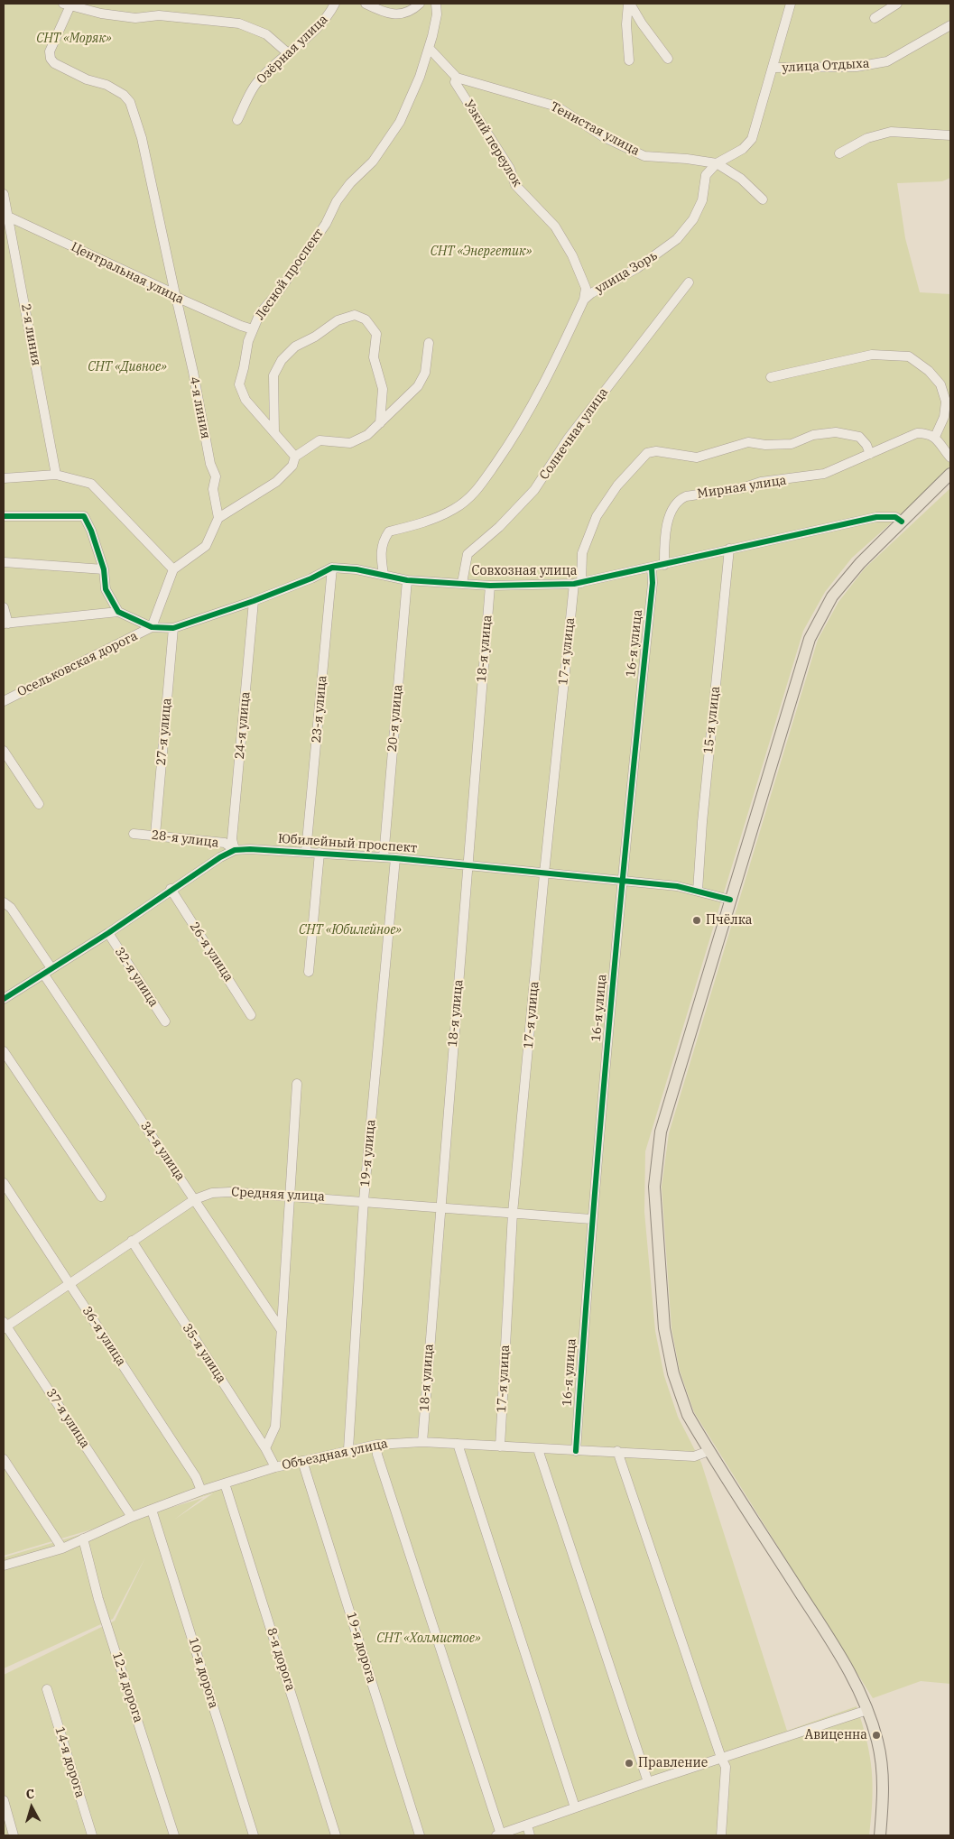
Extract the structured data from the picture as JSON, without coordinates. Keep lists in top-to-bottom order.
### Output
{
  "streets": {
    "street": [
      "Озёрная улица",
      "улица Отдыха",
      "Тенистая улица",
      "Узкий переулок",
      "улица Зорь",
      "Центральная улица",
      "Лесной проспект",
      "2-я линия",
      "4-я линия",
      "Солнечная улица",
      "Мирная улица",
      "Совхозная улица",
      "16-я улица",
      "18-я улица",
      "17-я улица",
      "Осельковская дорога",
      "23-я улица",
      "20-я улица",
      "15-я улица",
      "24-я улица",
      "27-я улица",
      "28-я улица",
      "Юбилейный проспект",
      "26-я улица",
      "32-я улица",
      "34-я улица",
      "19-я улица",
      "Средняя улица",
      "36-я улица",
      "35-я улица",
      "37-я улица",
      "Объездная улица",
      "19-я дорога",
      "8-я дорога",
      "10-я дорога",
      "12-я дорога",
      "14-я дорога"
    ]
  },
  "crossings": [
    ["улица Отдыха", "улица Зорь"],
    ["Тенистая улица", "Узкий переулок"],
    ["Тенистая улица", "улица Зорь"],
    ["Узкий переулок", "улица Зорь"],
    ["улица Зорь", "Совхозная улица"],
    ["Центральная улица", "Лесной проспект"],
    ["Центральная улица", "2-я линия"],
    ["Центральная улица", "4-я линия"],
    ["Солнечная улица", "Совхозная улица"],
    ["Мирная улица", "Совхозная улица"],
    ["Мирная улица", "17-я улица"],
    ["Совхозная улица", "16-я улица"],
    ["Совхозная улица", "18-я улица"],
    ["Совхозная улица", "17-я улица"],
    ["Совхозная улица", "23-я улица"],
    ["Совхозная улица", "20-я улица"],
    ["Совхозная улица", "15-я улица"],
    ["16-я улица", "Юбилейный проспект"],
    ["16-я улица", "Средняя улица"],
    ["16-я улица", "Объездная улица"],
    ["18-я улица", "Юбилейный проспект"],
    ["18-я улица", "Средняя улица"],
    ["18-я улица", "Объездная улица"],
    ["17-я улица", "Юбилейный проспект"],
    ["17-я улица", "Средняя улица"],
    ["17-я улица", "Объездная улица"],
    ["23-я улица", "Юбилейный проспект"],
    ["20-я улица", "Юбилейный проспект"],
    ["15-я улица", "Юбилейный проспект"],
    ["24-я улица", "28-я улица"],
    ["24-я улица", "Юбилейный проспект"],
    ["27-я улица", "28-я улица"],
    ["28-я улица", "Юбилейный проспект"],
    ["Юбилейный проспект", "26-я улица"],
    ["Юбилейный проспект", "32-я улица"],
    ["Юбилейный проспект", "34-я улица"],
    ["Юбилейный проспект", "19-я улица"],
    ["34-я улица", "Средняя улица"],
    ["19-я улица", "Средняя улица"],
    ["19-я улица", "Объездная улица"],
    ["Средняя улица", "36-я улица"],
    ["Средняя улица", "35-я улица"],
    ["Средняя улица", "37-я улица"],
    ["36-я улица", "Объездная улица"],
    ["35-я улица", "Объездная улица"],
    ["37-я улица", "Объездная улица"],
    ["Объездная улица", "19-я дорога"],
    ["Объездная улица", "8-я дорога"],
    ["Объездная улица", "10-я дорога"],
    ["Объездная улица", "12-я дорога"]
  ],
  "parks": [
    "СНТ «Моряк»",
    "СНТ «Энергетик»",
    "СНТ «Дивное»",
    "СНТ «Юбилейное»",
    "СНТ «Холмистое»"
  ],
  "places": ["Пчёлка", "Авиценна", "Правление"],
  "north": "top"
}
